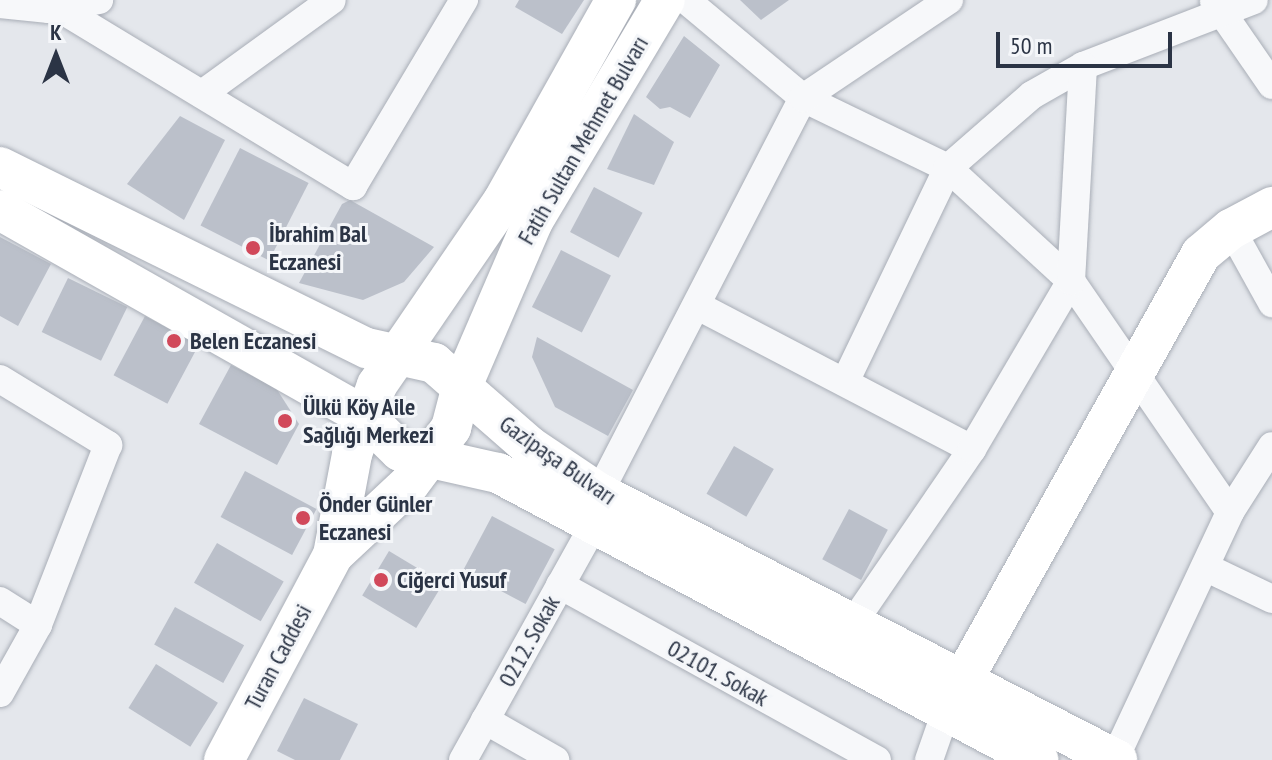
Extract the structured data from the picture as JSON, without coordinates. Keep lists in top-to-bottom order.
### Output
{
  "streets": {
    "main road": ["Fatih Sultan Mehmet Bulvarı", "Gazipaşa Bulvarı", "Turan Caddesi"],
    "street": ["0212. Sokak", "02101. Sokak"]
  },
  "crossings": [
    ["Fatih Sultan Mehmet Bulvarı", "Gazipaşa Bulvarı"],
    ["Fatih Sultan Mehmet Bulvarı", "Turan Caddesi"],
    ["Gazipaşa Bulvarı", "0212. Sokak"],
    ["0212. Sokak", "02101. Sokak"]
  ],
  "places": [
    "İbrahim Bal Eczanesi",
    "Belen Eczanesi",
    "Ülkü Köy Aile Sağlığı Merkezi",
    "Önder Günler Eczanesi",
    "Ciğerci Yusuf"
  ],
  "scale_bar": "50 m",
  "north": "top"
}
